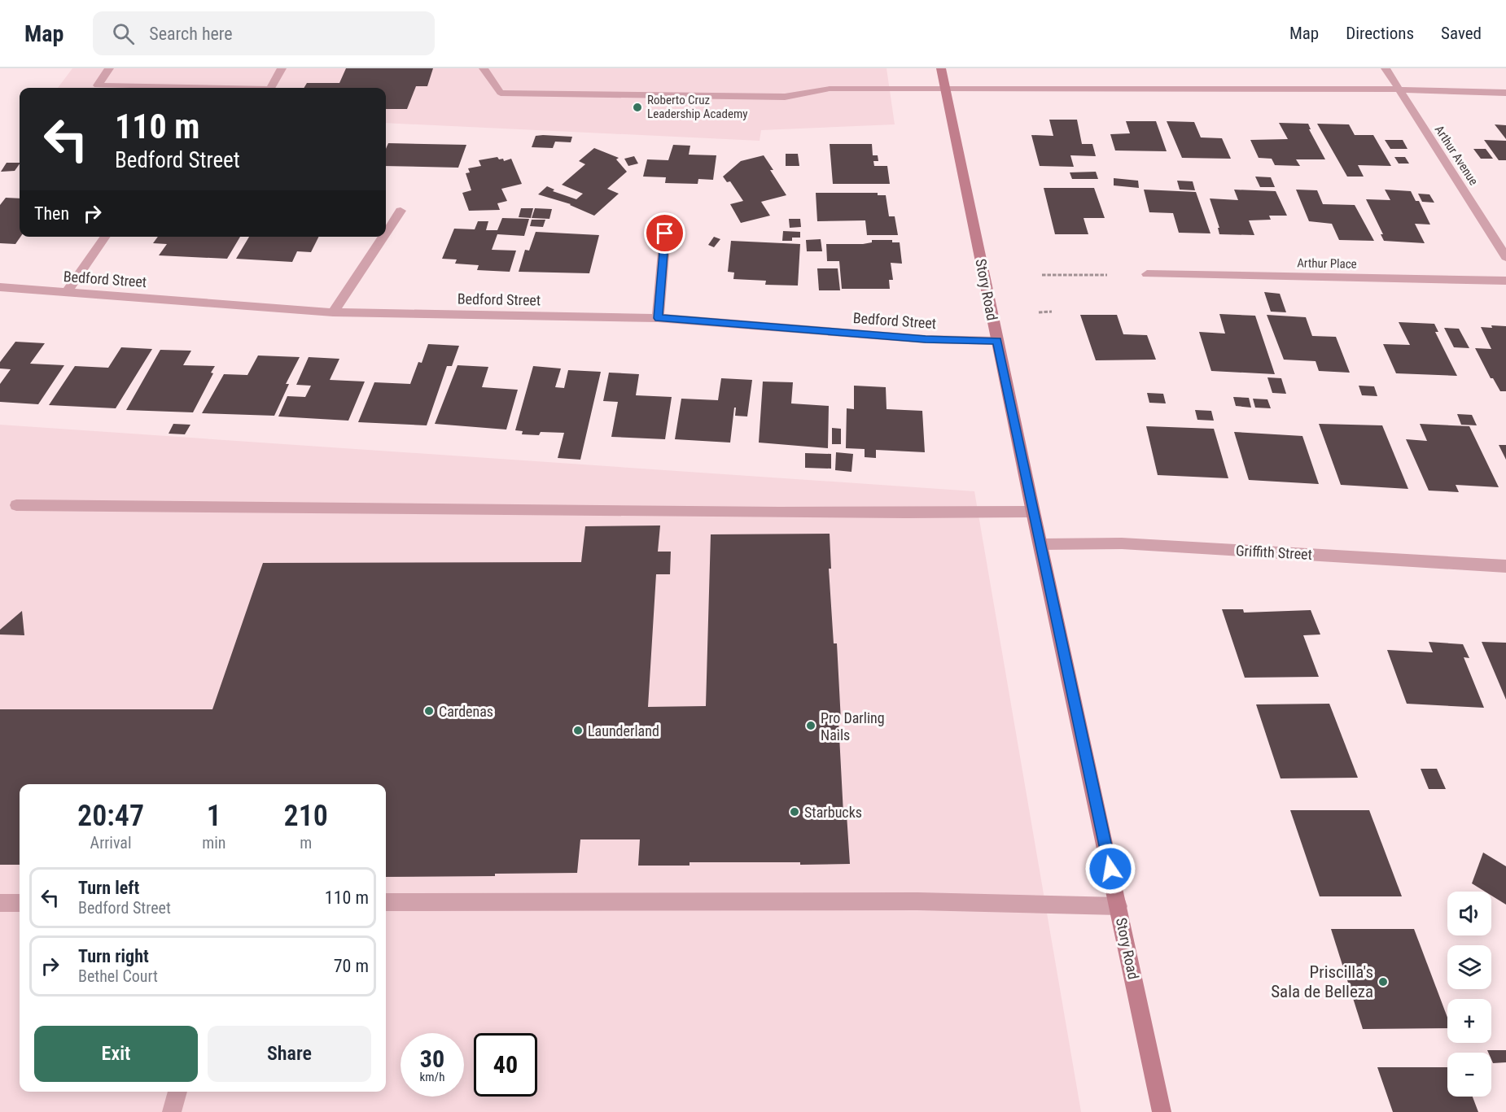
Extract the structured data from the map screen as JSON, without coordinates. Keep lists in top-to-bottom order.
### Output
{
  "streets": {
    "street": [
      "Arthur Avenue",
      "Arthur Place",
      "Bedford Street",
      "Story Road",
      "Griffith Street"
    ]
  },
  "crossings": [
    ["Bedford Street", "Story Road"],
    ["Story Road", "Griffith Street"]
  ],
  "places": [
    "Roberto Cruz Leadership Academy",
    "Cardenas",
    "Pro Darling Nails",
    "Launderland",
    "Starbucks",
    "Priscilla's Sala de Belleza"
  ],
  "page": {
    "header": "Map",
    "search": "Search here",
    "nav": ["Map", "Directions", "Saved"],
    "turn": ["110 m", "Bedford Street"],
    "then": "Then",
    "eta": [
      "20:47",
      "Arrival",
      "1",
      "min",
      "210",
      "m"
    ],
    "list": [
      {
        "name": "Turn left",
        "note": "Bedford Street",
        "value": "110 m"
      },
      {
        "name": "Turn right",
        "note": "Bethel Court",
        "value": "70 m"
      }
    ],
    "map_buttons": ["+", "−"],
    "buttons": ["Exit", "Share"],
    "speed": "30 km/h",
    "limit": "40"
  }
}
